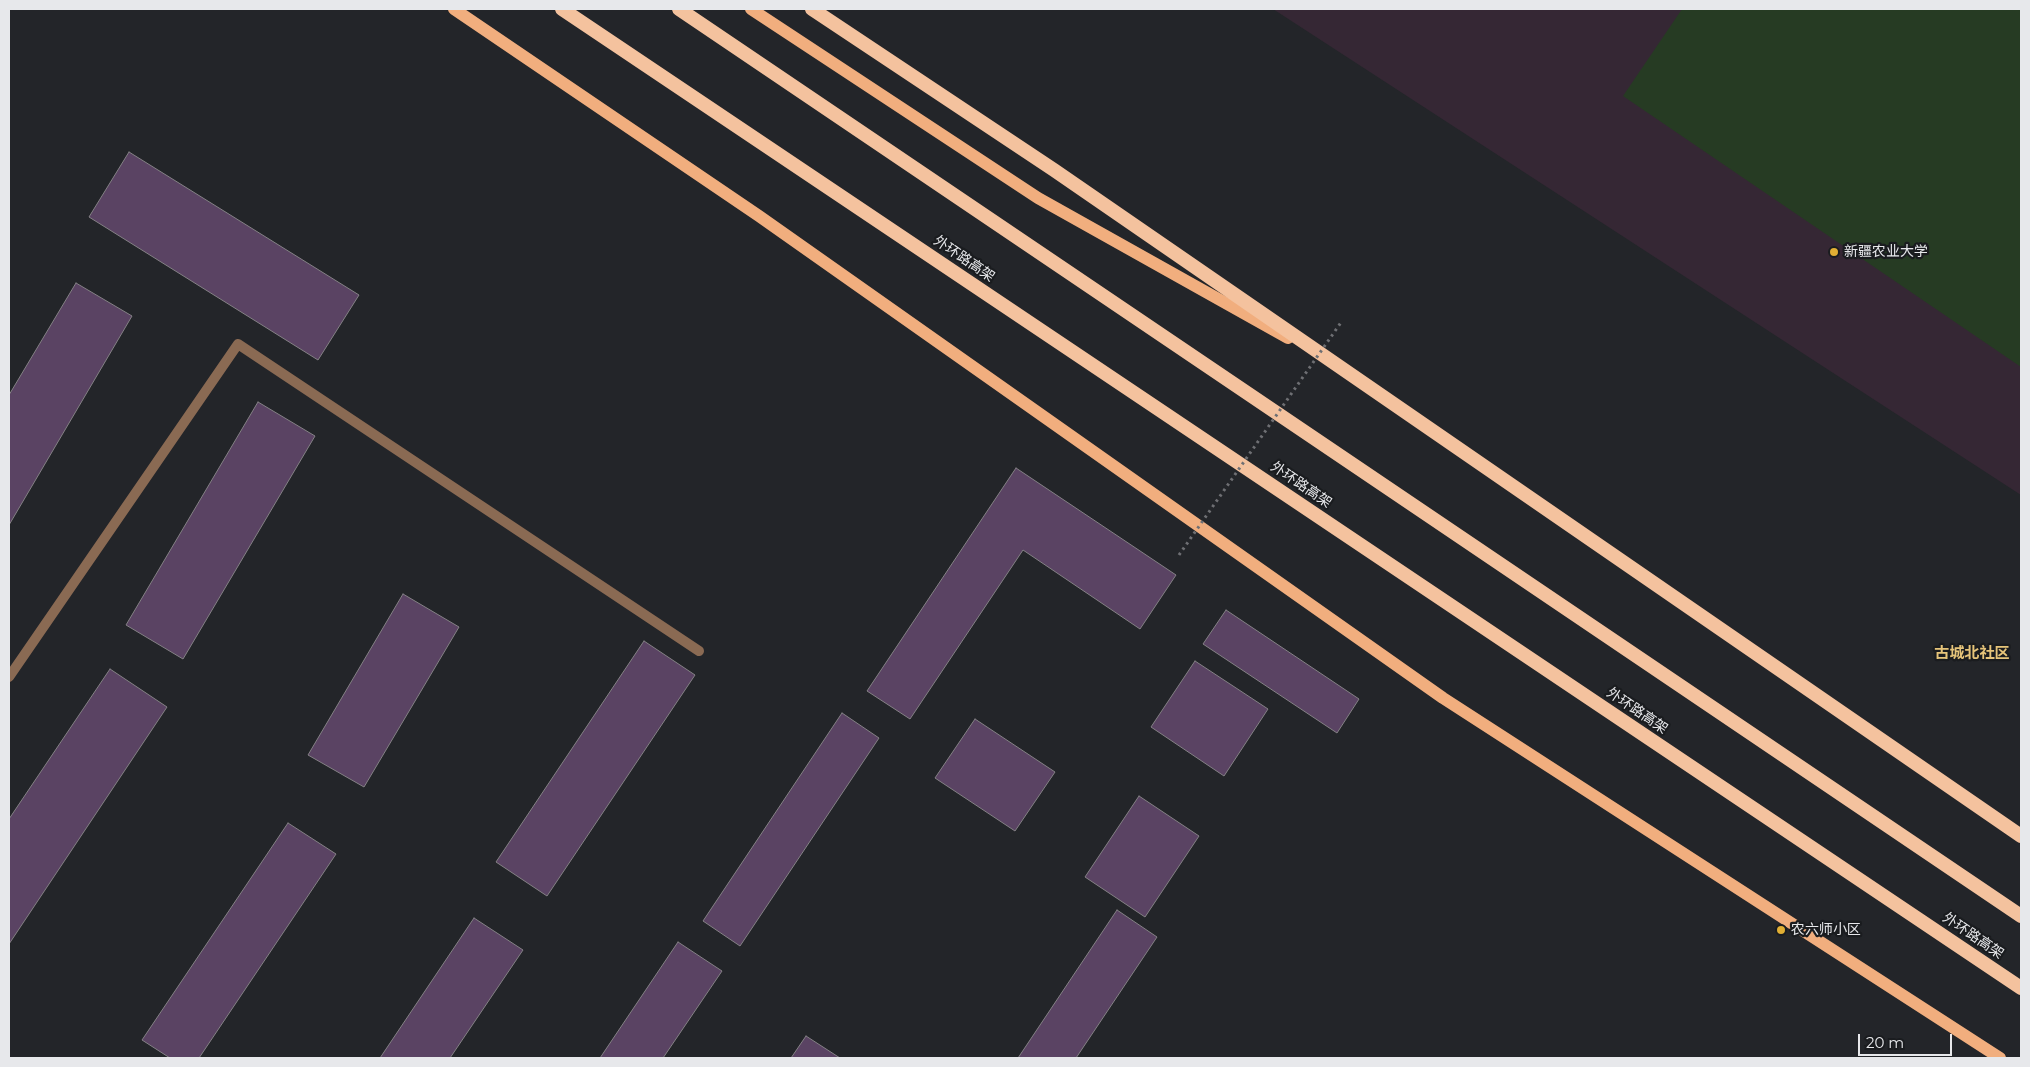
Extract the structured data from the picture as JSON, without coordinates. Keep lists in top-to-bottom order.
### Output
{
  "streets": {
    "highway": ["外环路高架"]
  },
  "districts": ["古城北社区"],
  "places": ["新疆农业大学", "农六师小区"],
  "scale_bar": "20 m"
}
